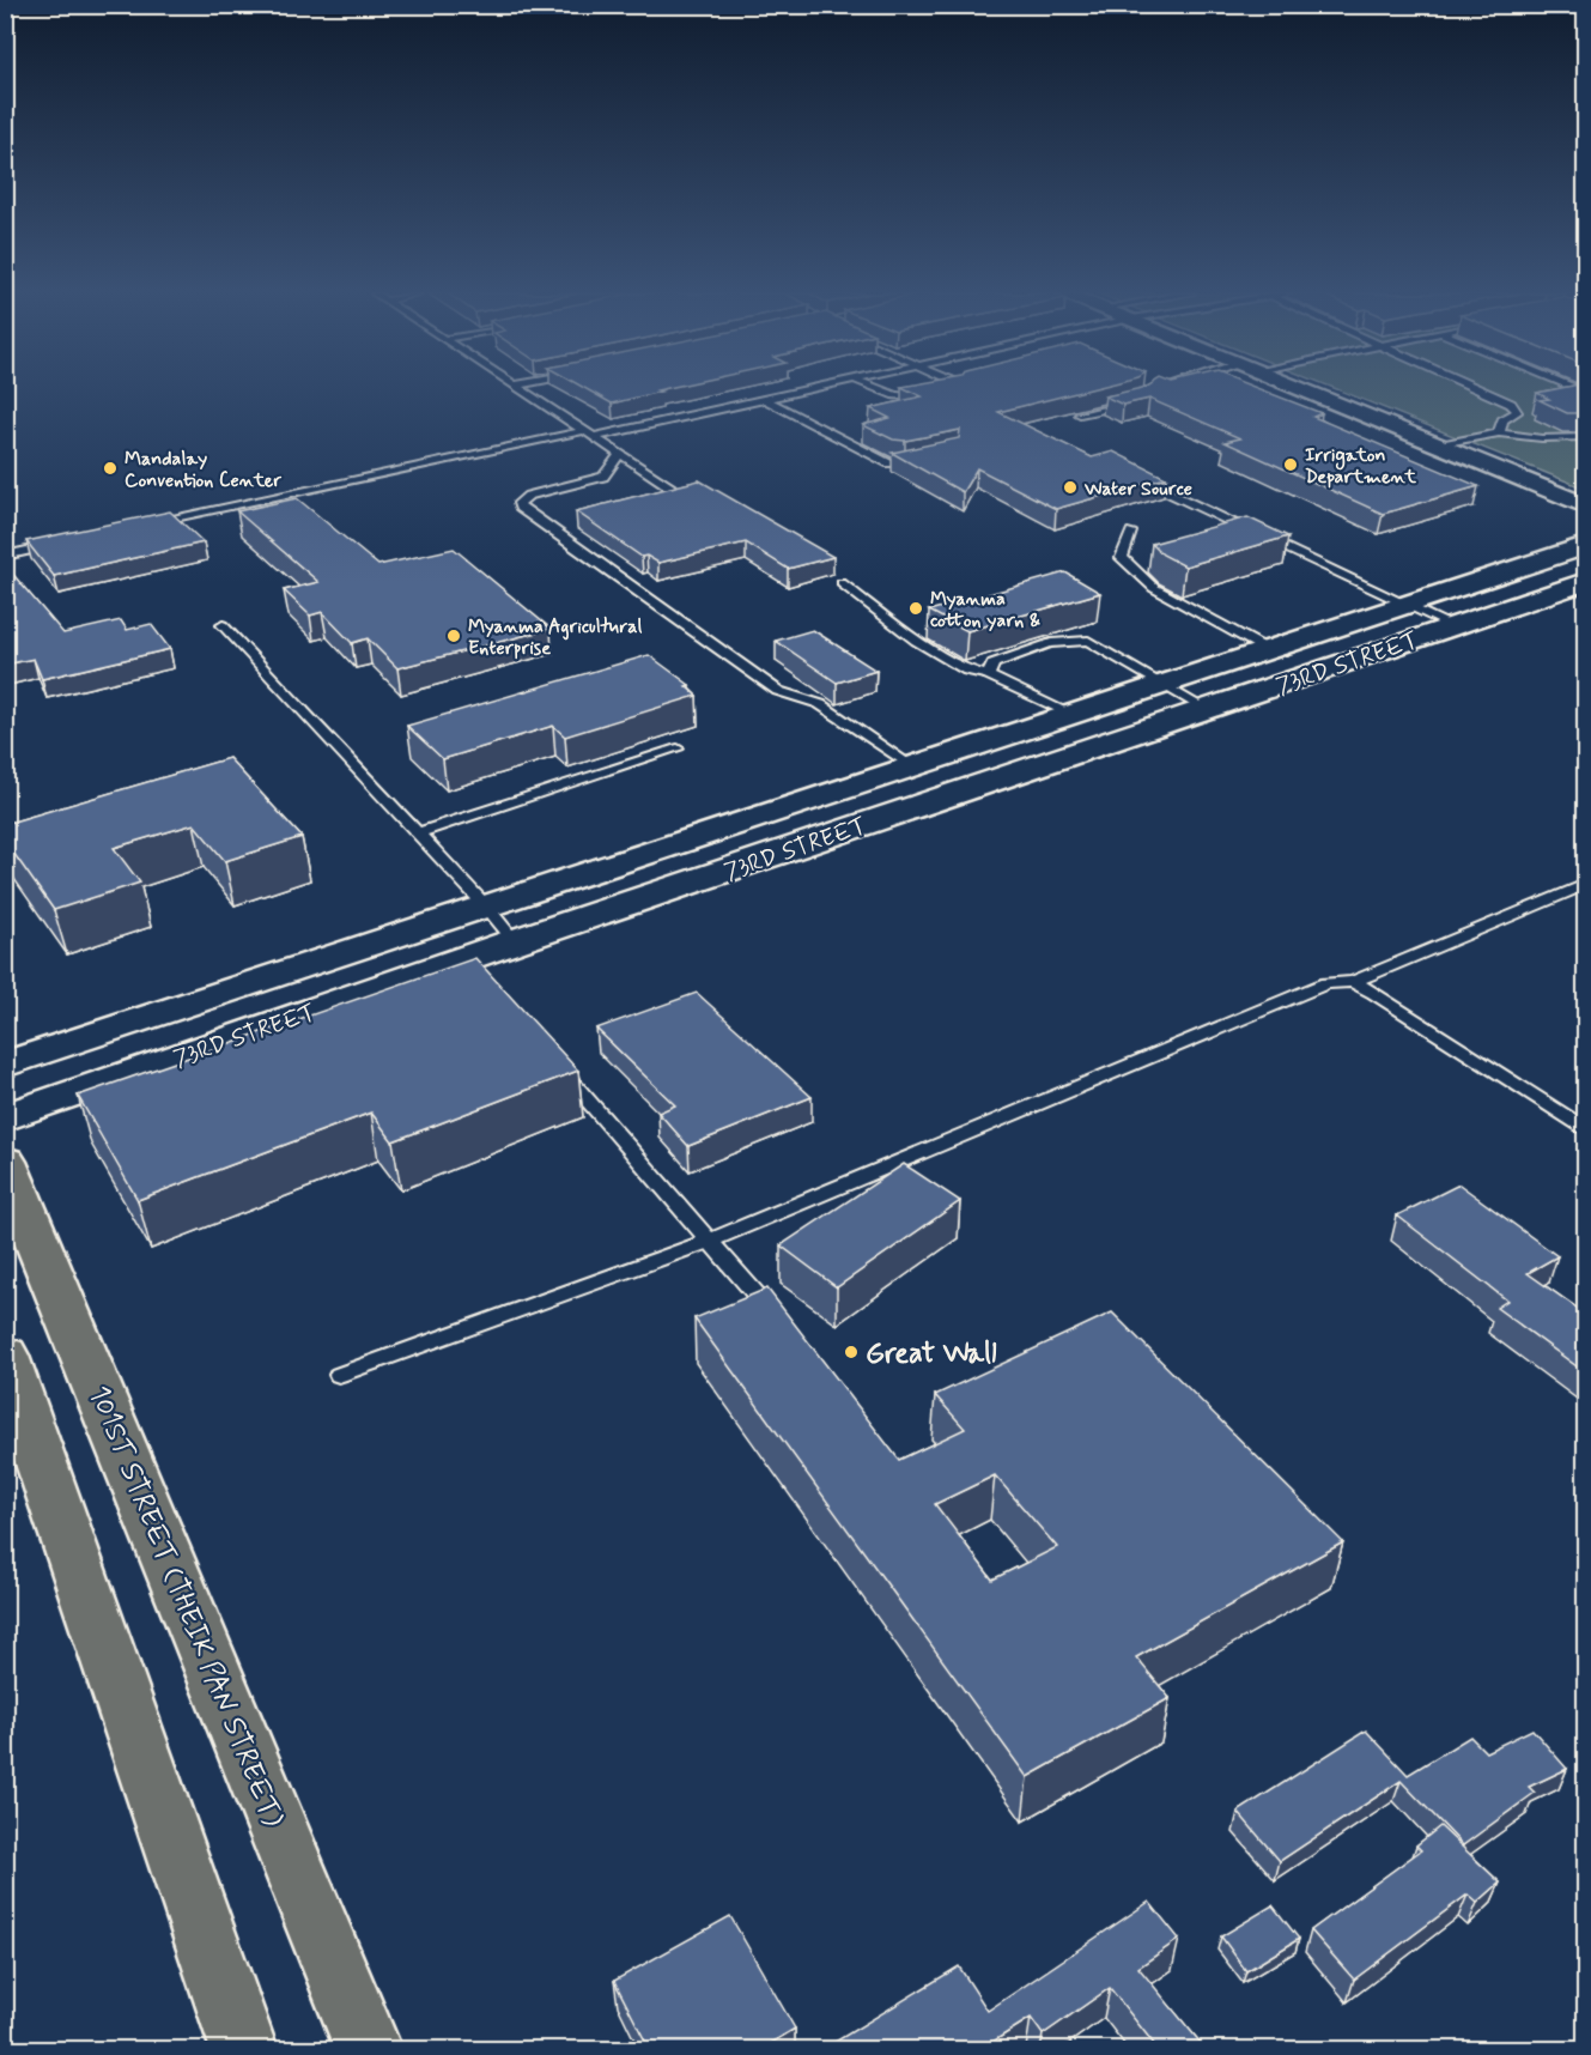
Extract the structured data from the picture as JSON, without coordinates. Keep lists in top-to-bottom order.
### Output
{
  "streets": {
    "main road": ["73RD STREET", "101ST STREET (THEIK PAN STREET)"]
  },
  "places": [
    "Irrigaton Department",
    "Mandalay Convention Center",
    "Water Source",
    "Myanma cotton yarn &",
    "Myanma Agricultural Enterprise",
    "Great Wall"
  ]
}
